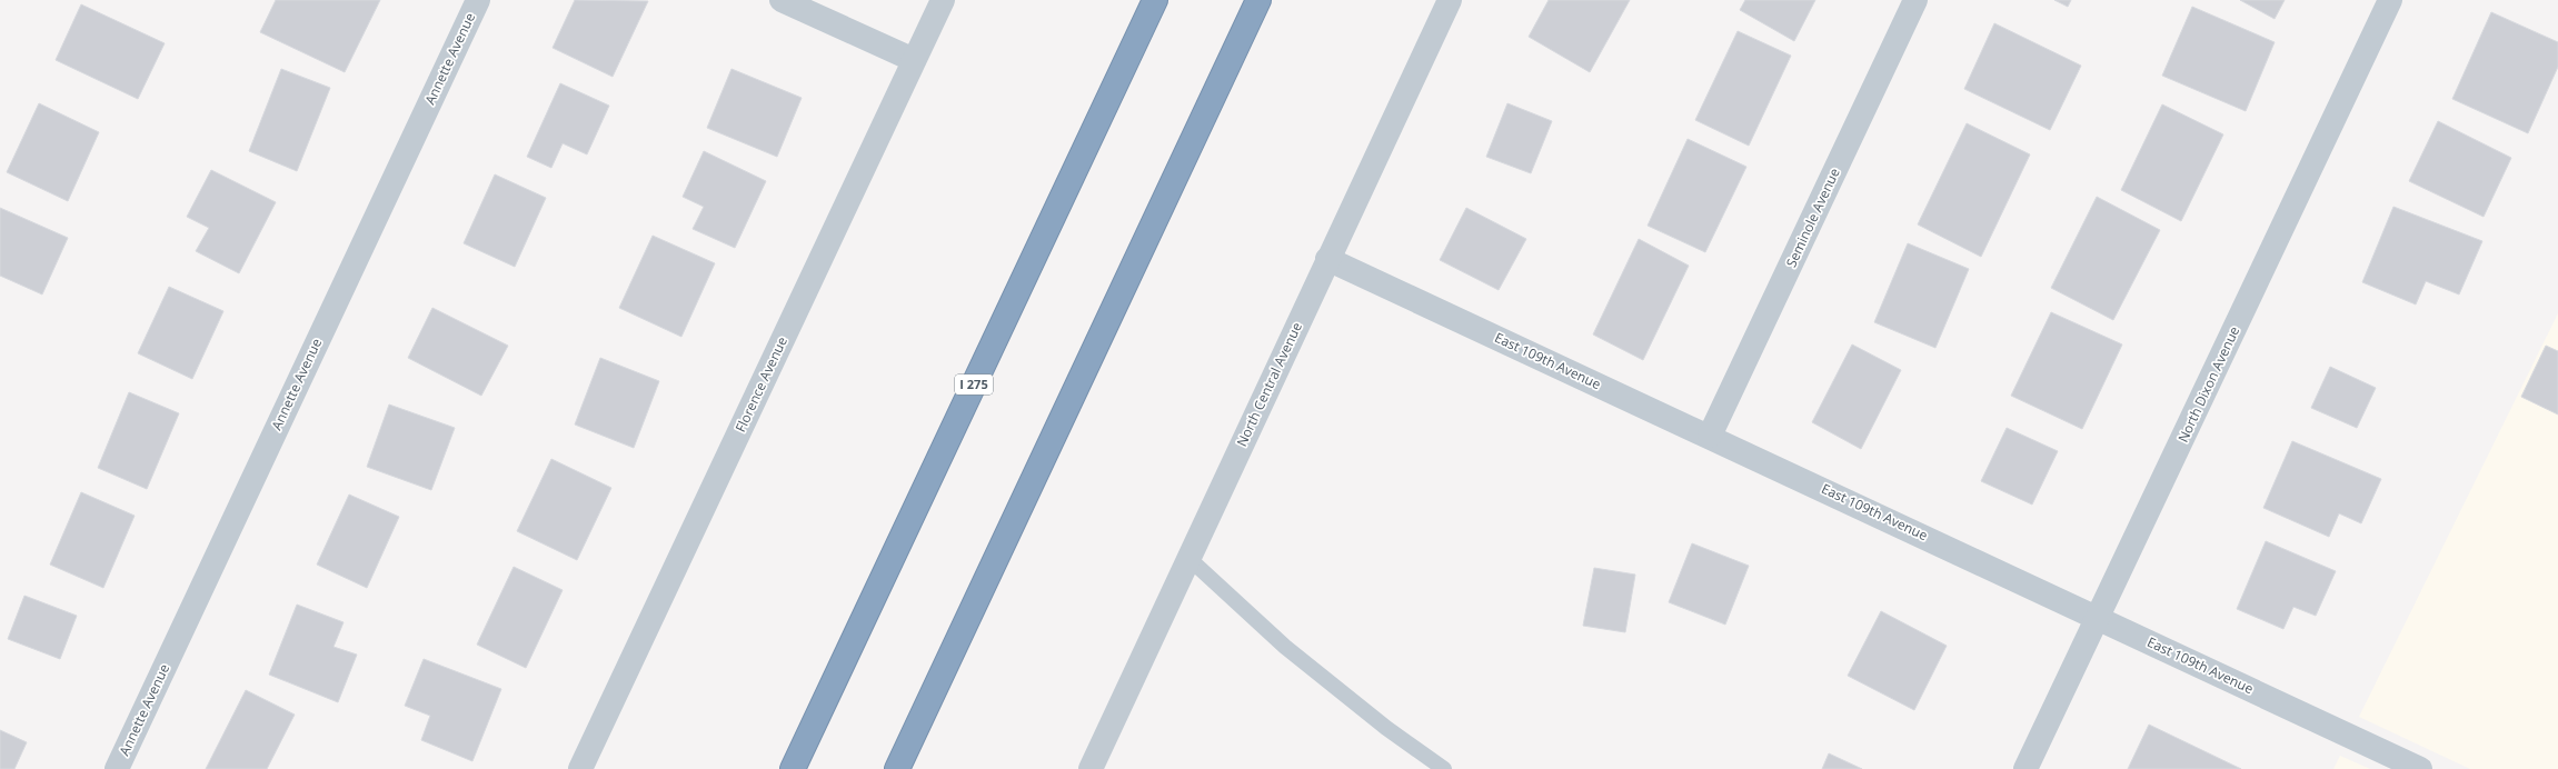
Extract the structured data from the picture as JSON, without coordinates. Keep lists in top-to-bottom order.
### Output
{
  "streets": {
    "highway": ["I 275"],
    "street": [
      "Annette Avenue",
      "Seminole Avenue",
      "East 109th Avenue",
      "Florence Avenue",
      "North Central Avenue",
      "North Dixon Avenue"
    ]
  },
  "crossings": [
    ["Seminole Avenue", "East 109th Avenue"],
    ["East 109th Avenue", "North Central Avenue"],
    ["East 109th Avenue", "North Dixon Avenue"]
  ]
}
